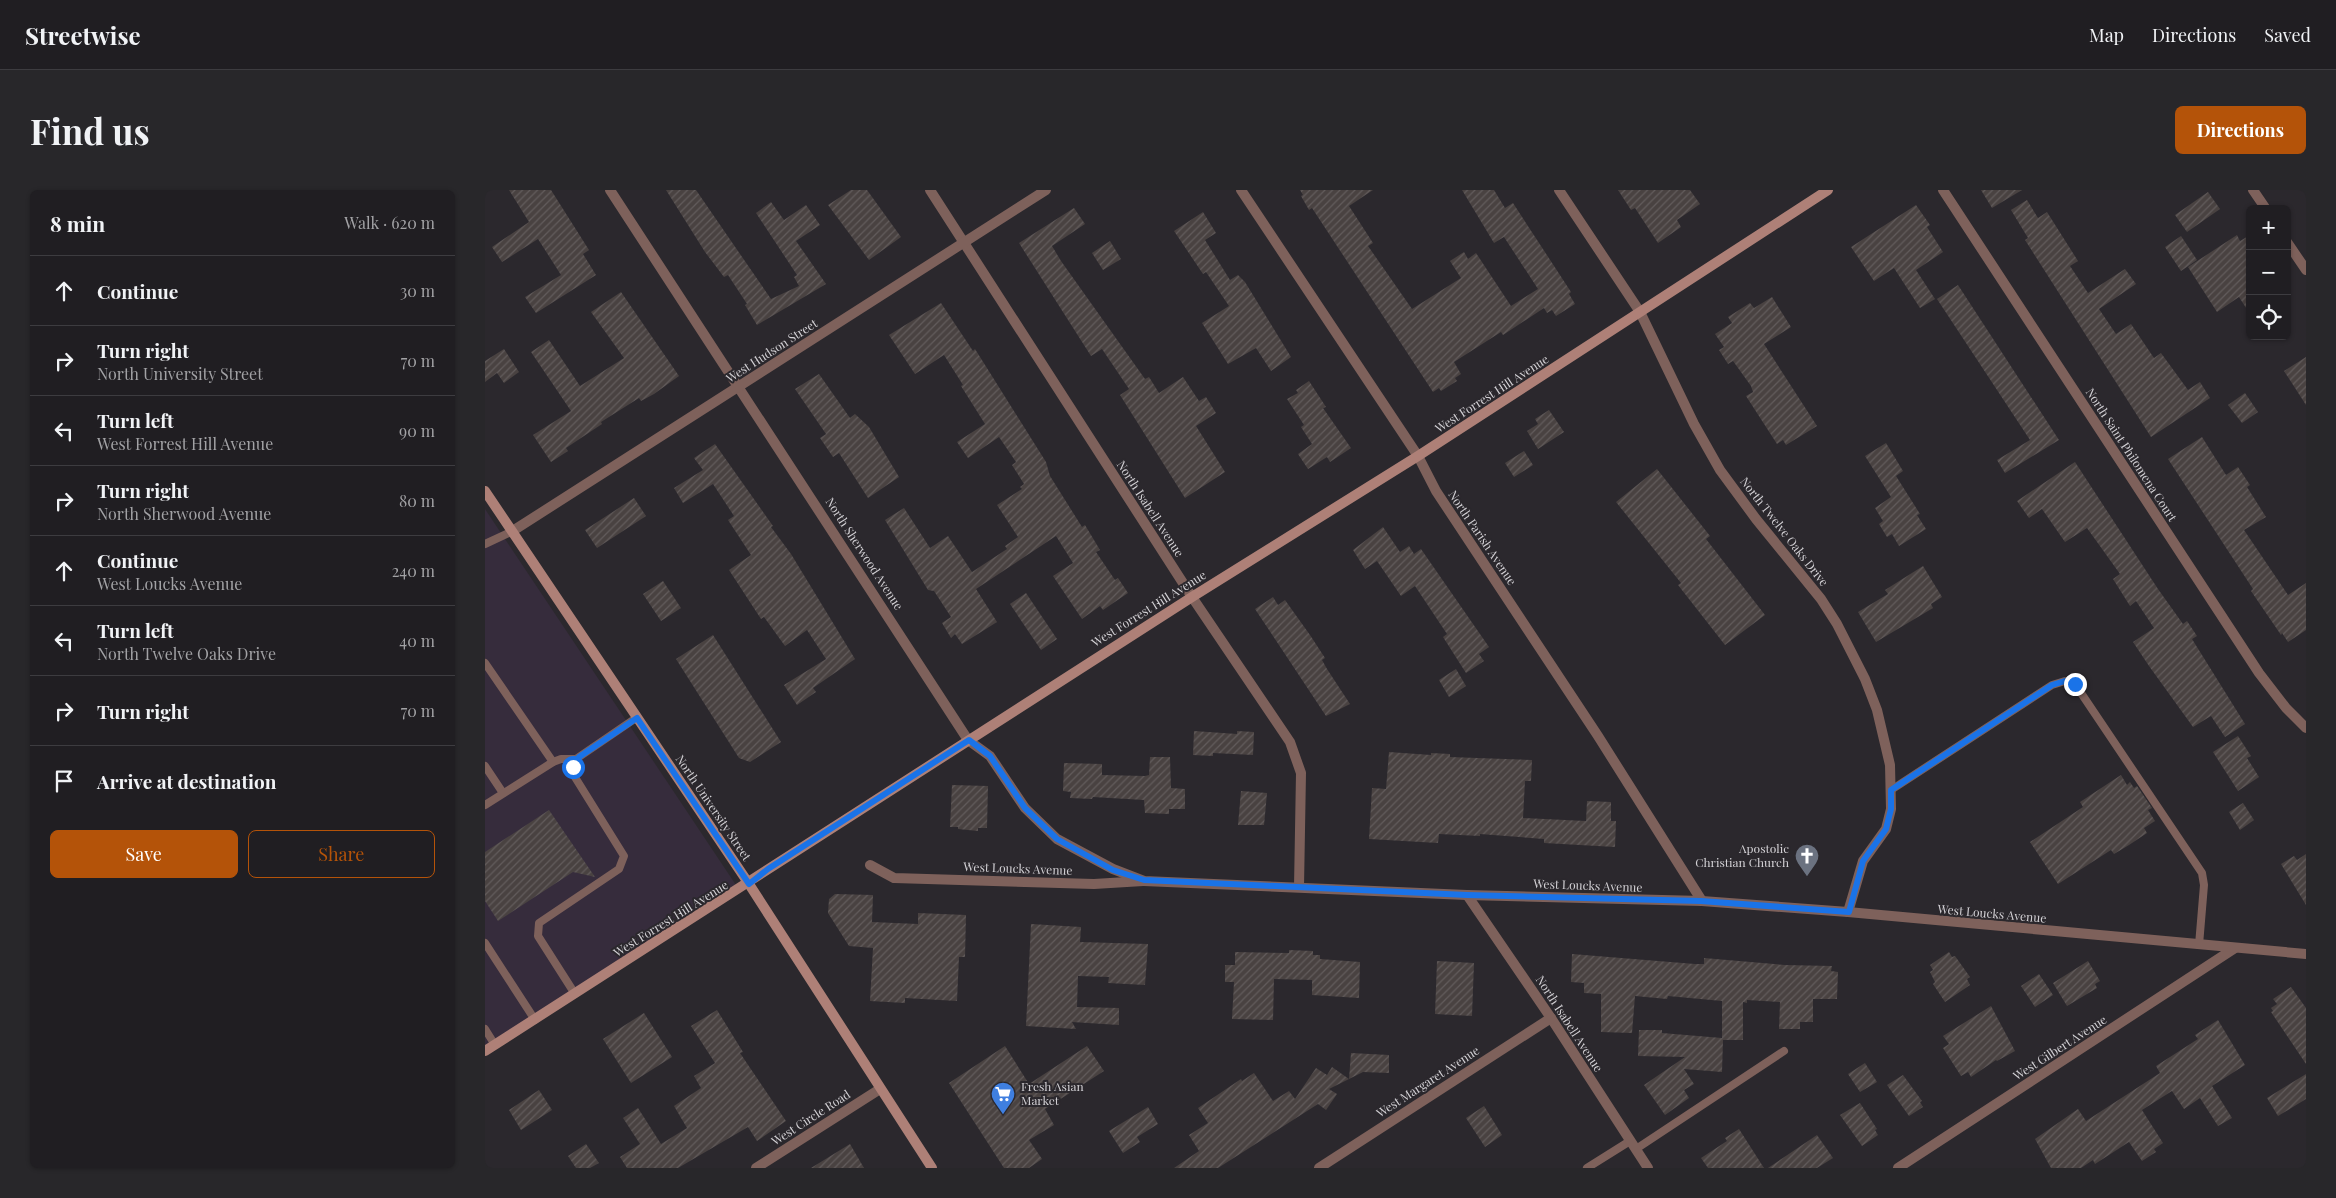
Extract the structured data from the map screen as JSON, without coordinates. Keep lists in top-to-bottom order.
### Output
{
  "streets": {
    "main road": ["West Forrest Hill Avenue", "North University Street"],
    "street": [
      "West Hudson Street",
      "North Saint Philomena Court",
      "North Isabell Avenue",
      "North Twelve Oaks Drive",
      "North Parish Avenue",
      "North Sherwood Avenue",
      "West Loucks Avenue",
      "West Gilbert Avenue",
      "West Margaret Avenue",
      "West Circle Road"
    ]
  },
  "crossings": [
    ["West Hudson Street", "North Isabell Avenue"],
    ["West Hudson Street", "North Sherwood Avenue"],
    ["West Hudson Street", "North University Street"],
    ["West Forrest Hill Avenue", "North Isabell Avenue"],
    ["West Forrest Hill Avenue", "North Twelve Oaks Drive"],
    ["West Forrest Hill Avenue", "North Parish Avenue"],
    ["West Forrest Hill Avenue", "North Sherwood Avenue"],
    ["West Forrest Hill Avenue", "North University Street"],
    ["North Isabell Avenue", "West Loucks Avenue"],
    ["North Isabell Avenue", "West Margaret Avenue"],
    ["North Twelve Oaks Drive", "West Loucks Avenue"],
    ["North Parish Avenue", "West Loucks Avenue"],
    ["North Sherwood Avenue", "West Loucks Avenue"],
    ["North University Street", "West Circle Road"],
    ["West Loucks Avenue", "West Gilbert Avenue"]
  ],
  "places": {
    "church": ["Apostolic Christian Church"],
    "supermarket": ["Fresh Asian Market"]
  },
  "page": {
    "header": "Streetwise",
    "nav": ["Map", "Directions", "Saved"],
    "buttons": [
      "Directions",
      ["Save", "Share"]
    ],
    "title": "Find us",
    "heading": ["8 min", "Walk · 620 m"],
    "map_buttons": ["+", "−"],
    "list": [
      ["Continue", "30 m"],
      ["Turn right", "North University Street", "70 m"],
      ["Turn left", "West Forrest Hill Avenue", "90 m"],
      ["Turn right", "North Sherwood Avenue", "80 m"],
      ["Continue", "West Loucks Avenue", "240 m"],
      ["Turn left", "North Twelve Oaks Drive", "40 m"],
      ["Turn right", "70 m"],
      "Arrive at destination"
    ]
  }
}
